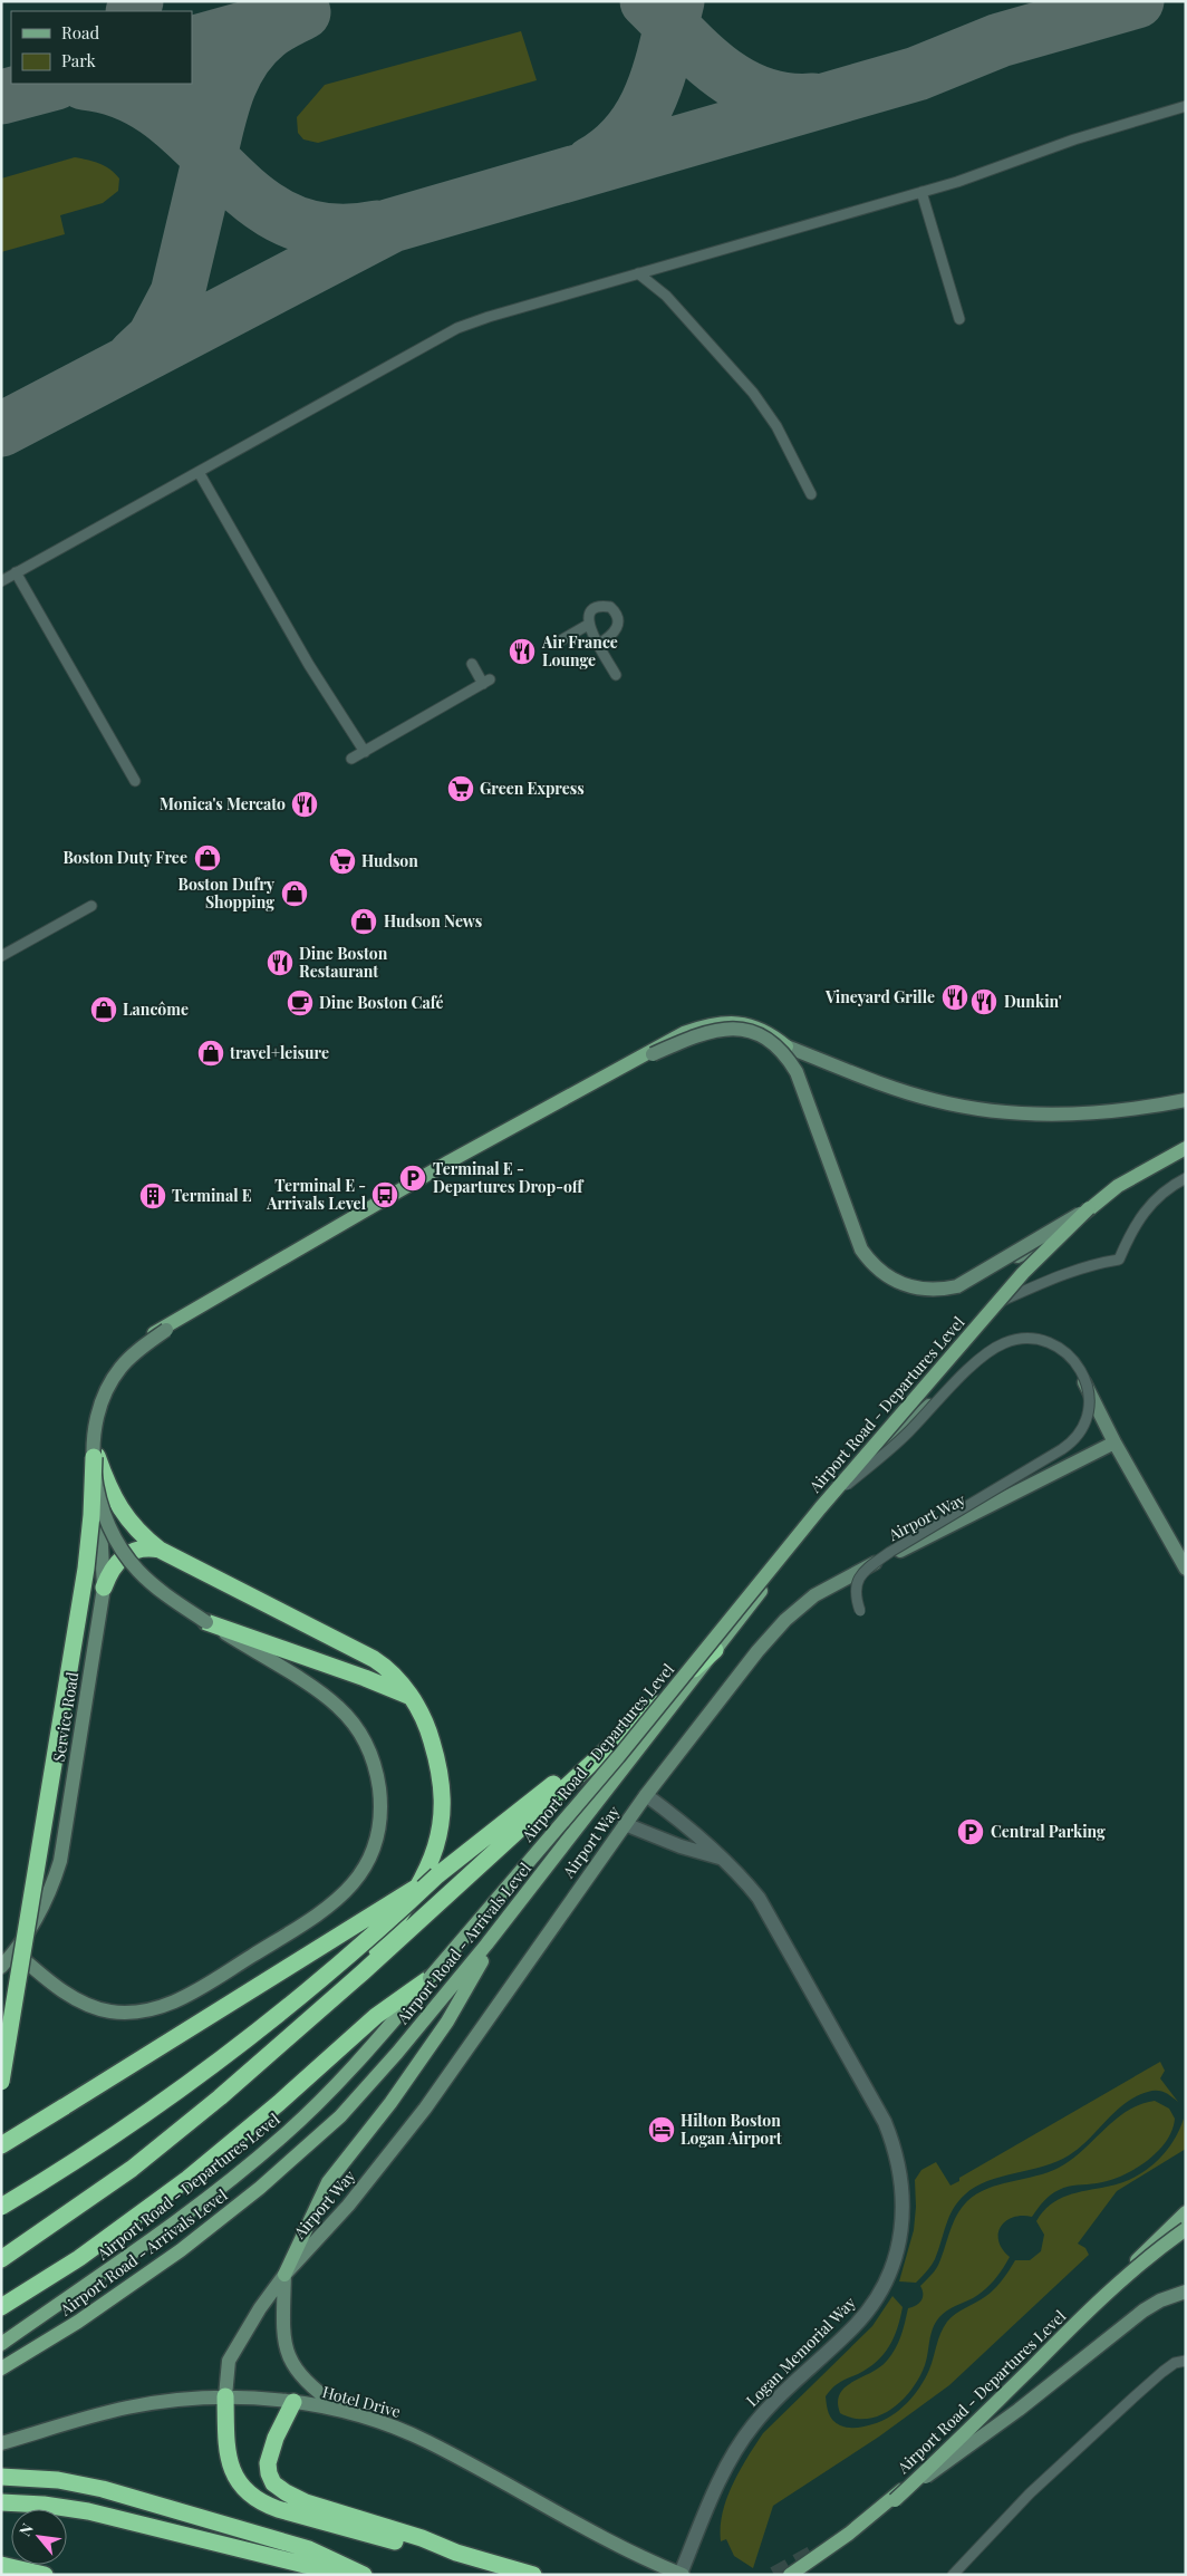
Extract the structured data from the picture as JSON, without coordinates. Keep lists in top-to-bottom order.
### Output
{
  "streets": {
    "main road": [
      "Airport Road - Departures Level",
      "Airport Way",
      "Service Road",
      "Airport Road - Arrivals Level",
      "Hotel Drive"
    ],
    "street": ["Logan Memorial Way"]
  },
  "crossings": [
    ["Airport Road - Departures Level", "Airport Road - Arrivals Level"],
    ["Airport Way", "Logan Memorial Way"],
    ["Airport Way", "Hotel Drive"],
    ["Logan Memorial Way", "Hotel Drive"]
  ],
  "places": {
    "restaurant": [
      "Air France Lounge",
      "Monica's Mercato",
      "Dine Boston Restaurant",
      "Vineyard Grille",
      "Dunkin'"
    ],
    "supermarket": ["Green Express", "Hudson"],
    "shop": [
      "Boston Duty Free",
      "Boston Dufry Shopping",
      "Hudson News",
      "Lancôme",
      "travel+leisure"
    ],
    "cafe": ["Dine Boston Café"],
    "parking": ["Terminal E - Departures Drop-off", "Central Parking"],
    "bus stop": ["Terminal E - Arrivals Level"],
    "building": ["Terminal E"],
    "hotel": ["Hilton Boston Logan Airport"]
  },
  "legend": ["Road", "Park"],
  "north": "top left"
}
